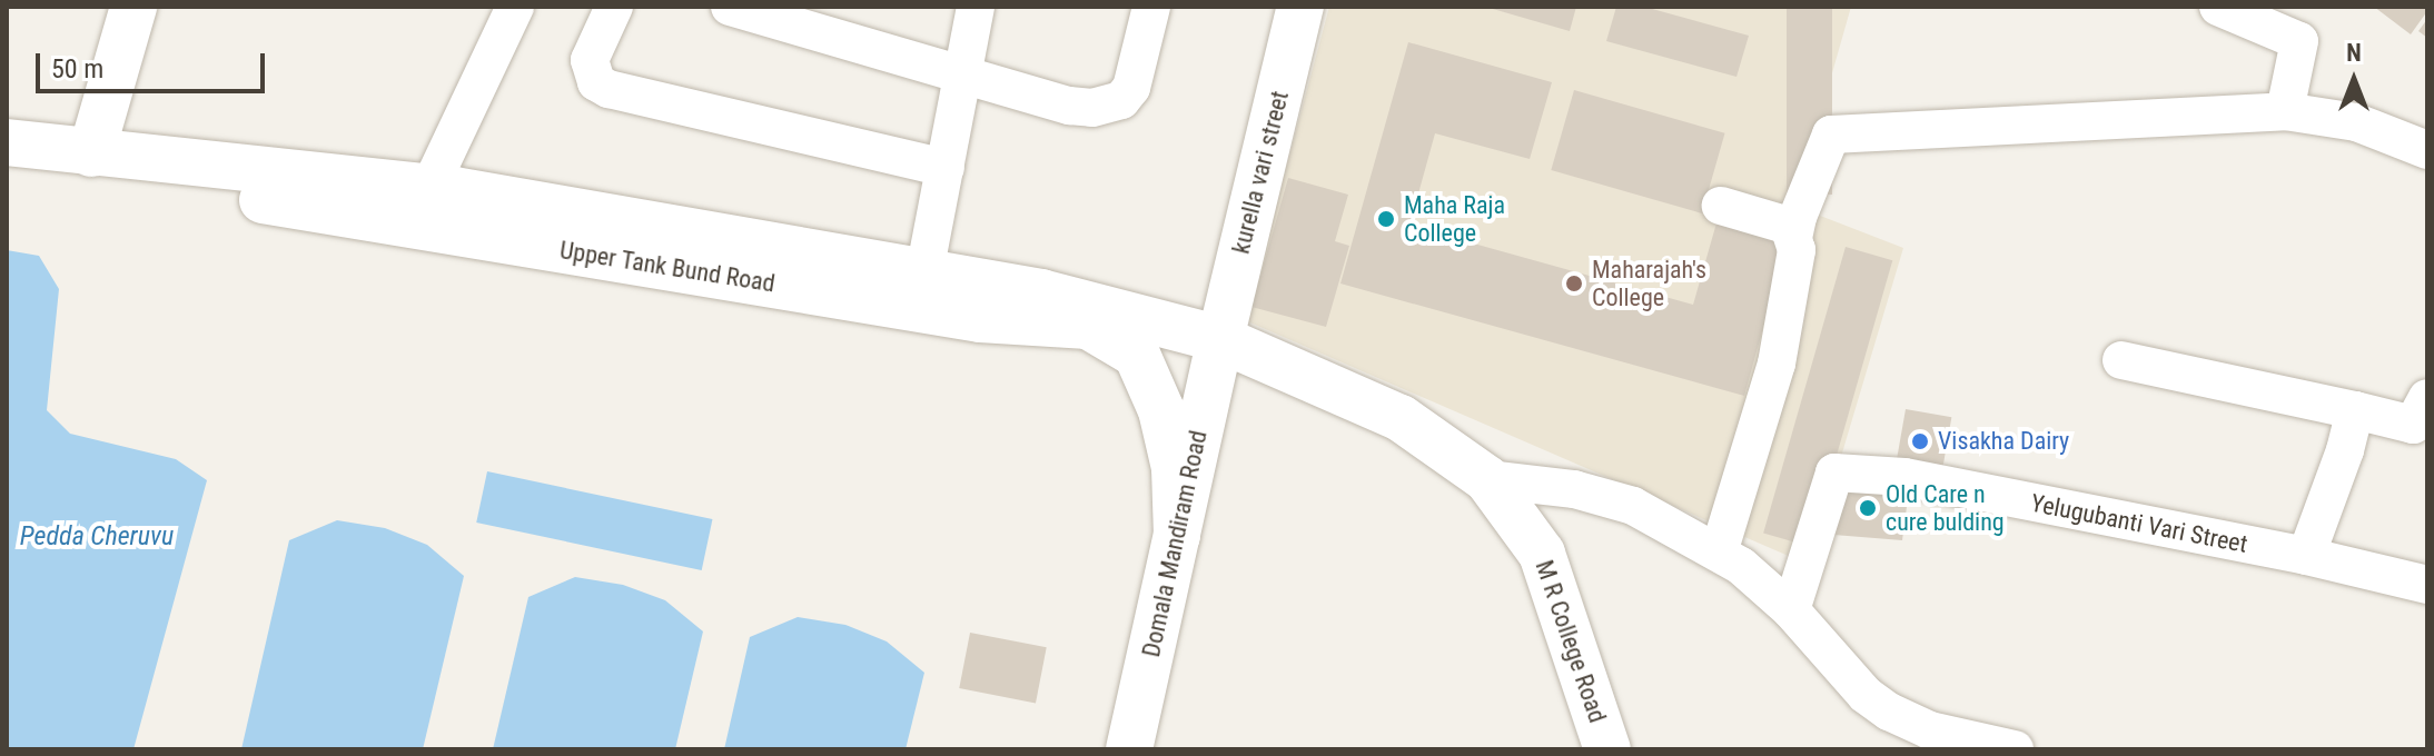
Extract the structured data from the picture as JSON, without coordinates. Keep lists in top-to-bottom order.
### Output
{
  "streets": {
    "street": [
      "kurella vari street",
      "Upper Tank Bund Road",
      "Yelugubanti Vari Street",
      "Domala Mandiram Road",
      "M R College Road"
    ]
  },
  "crossings": [
    ["kurella vari street", "Upper Tank Bund Road"],
    ["kurella vari street", "Domala Mandiram Road"],
    ["kurella vari street", "M R College Road"],
    ["Upper Tank Bund Road", "Domala Mandiram Road"],
    ["Upper Tank Bund Road", "M R College Road"],
    ["Domala Mandiram Road", "M R College Road"]
  ],
  "water": ["Pedda Cheruvu"],
  "places": [
    "Maha Raja College",
    "Maharajah's College",
    "Visakha Dairy",
    "Old Care n cure bulding"
  ],
  "scale_bar": "50 m",
  "north": "top"
}
